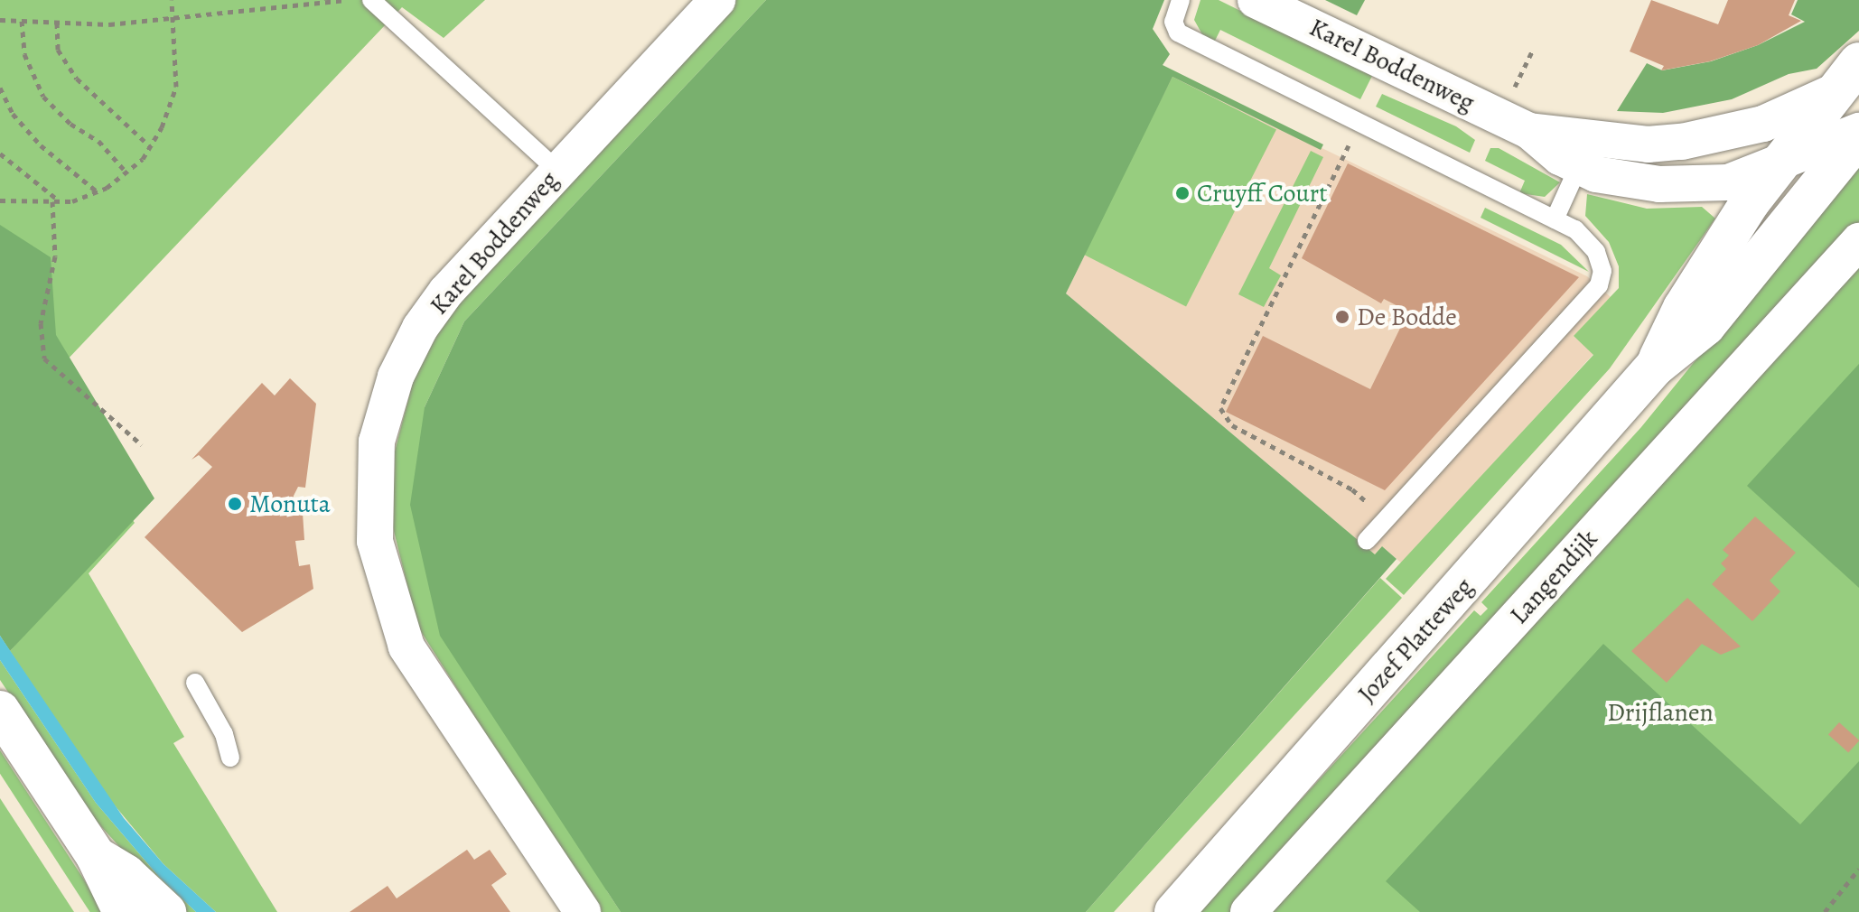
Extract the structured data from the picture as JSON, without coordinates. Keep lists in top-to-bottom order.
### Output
{
  "streets": {
    "street": ["Karel Boddenweg", "Langendijk", "Jozef Platteweg"]
  },
  "crossings": [
    ["Karel Boddenweg", "Jozef Platteweg"]
  ],
  "parks": ["Drijflanen"],
  "places": ["Cruyff Court", "De Bodde", "Monuta"]
}
